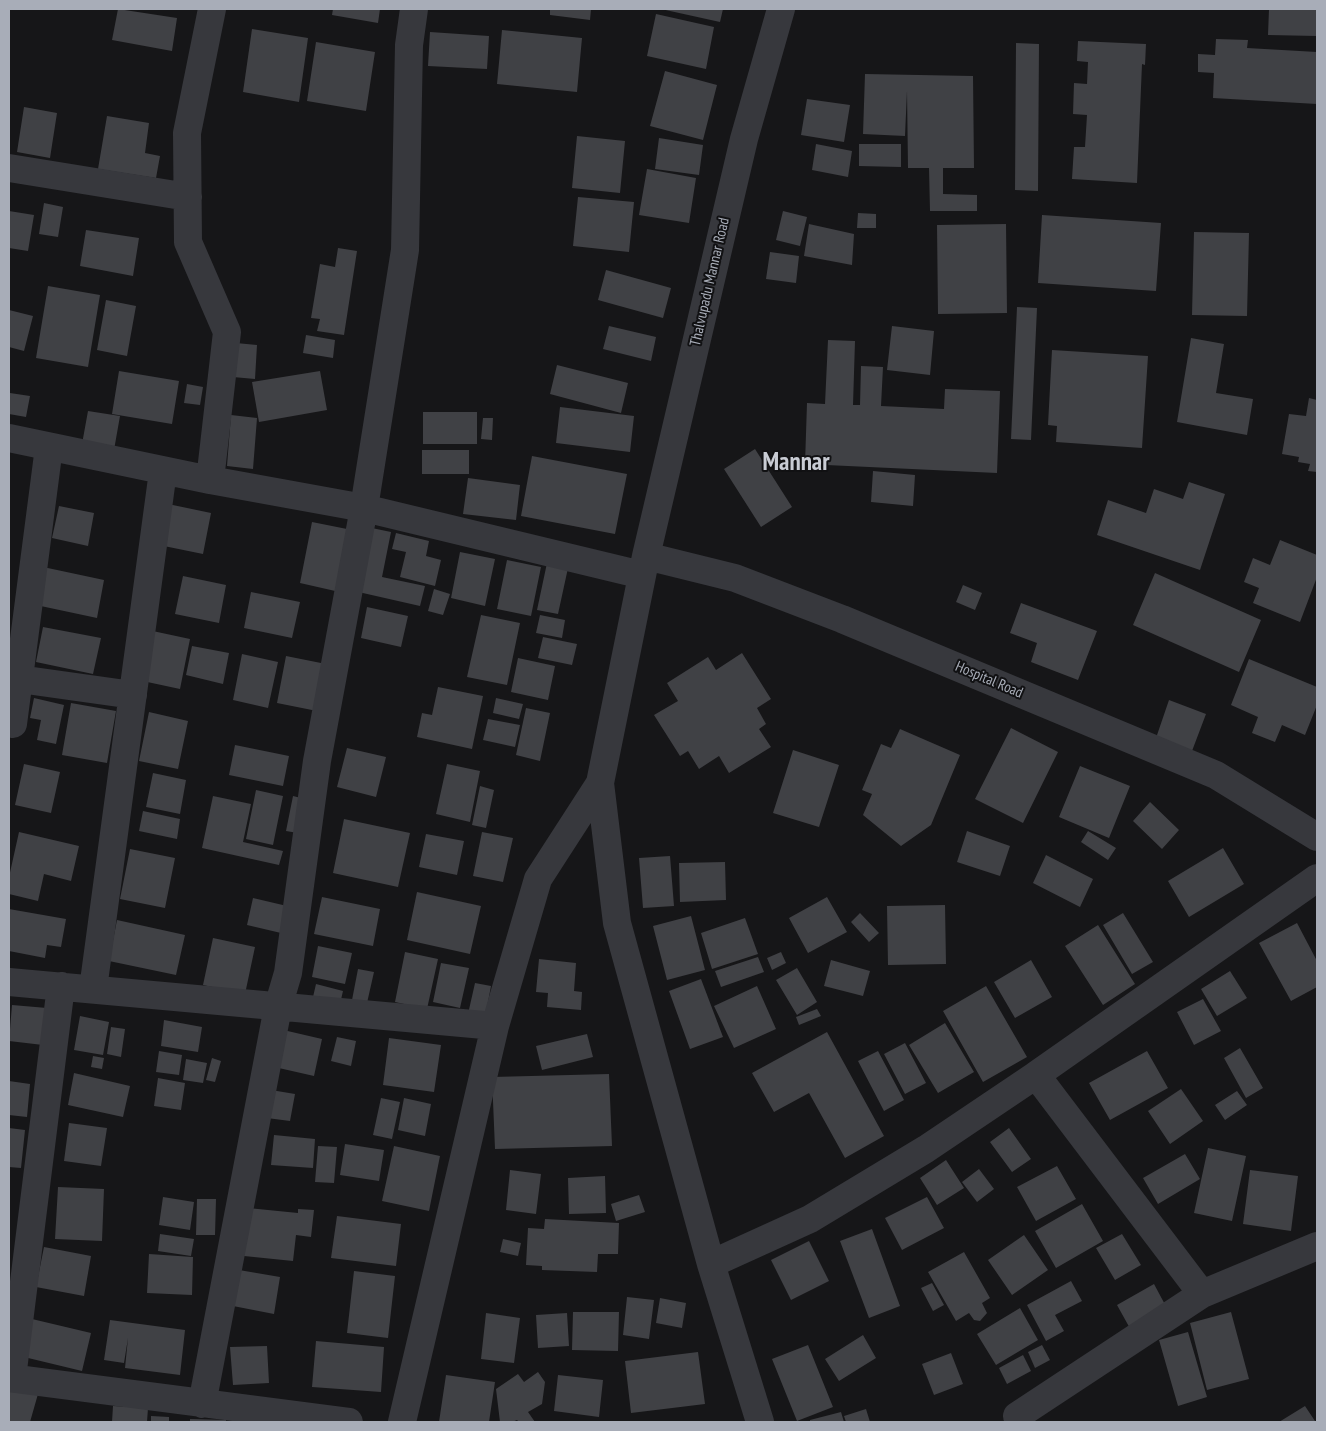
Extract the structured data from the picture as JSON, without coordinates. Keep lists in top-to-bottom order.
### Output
{
  "streets": {
    "street": ["Thalvupadu Mannar Road", "Hospital Road"]
  },
  "crossings": [
    ["Thalvupadu Mannar Road", "Hospital Road"]
  ],
  "districts": ["Mannar"]
}
